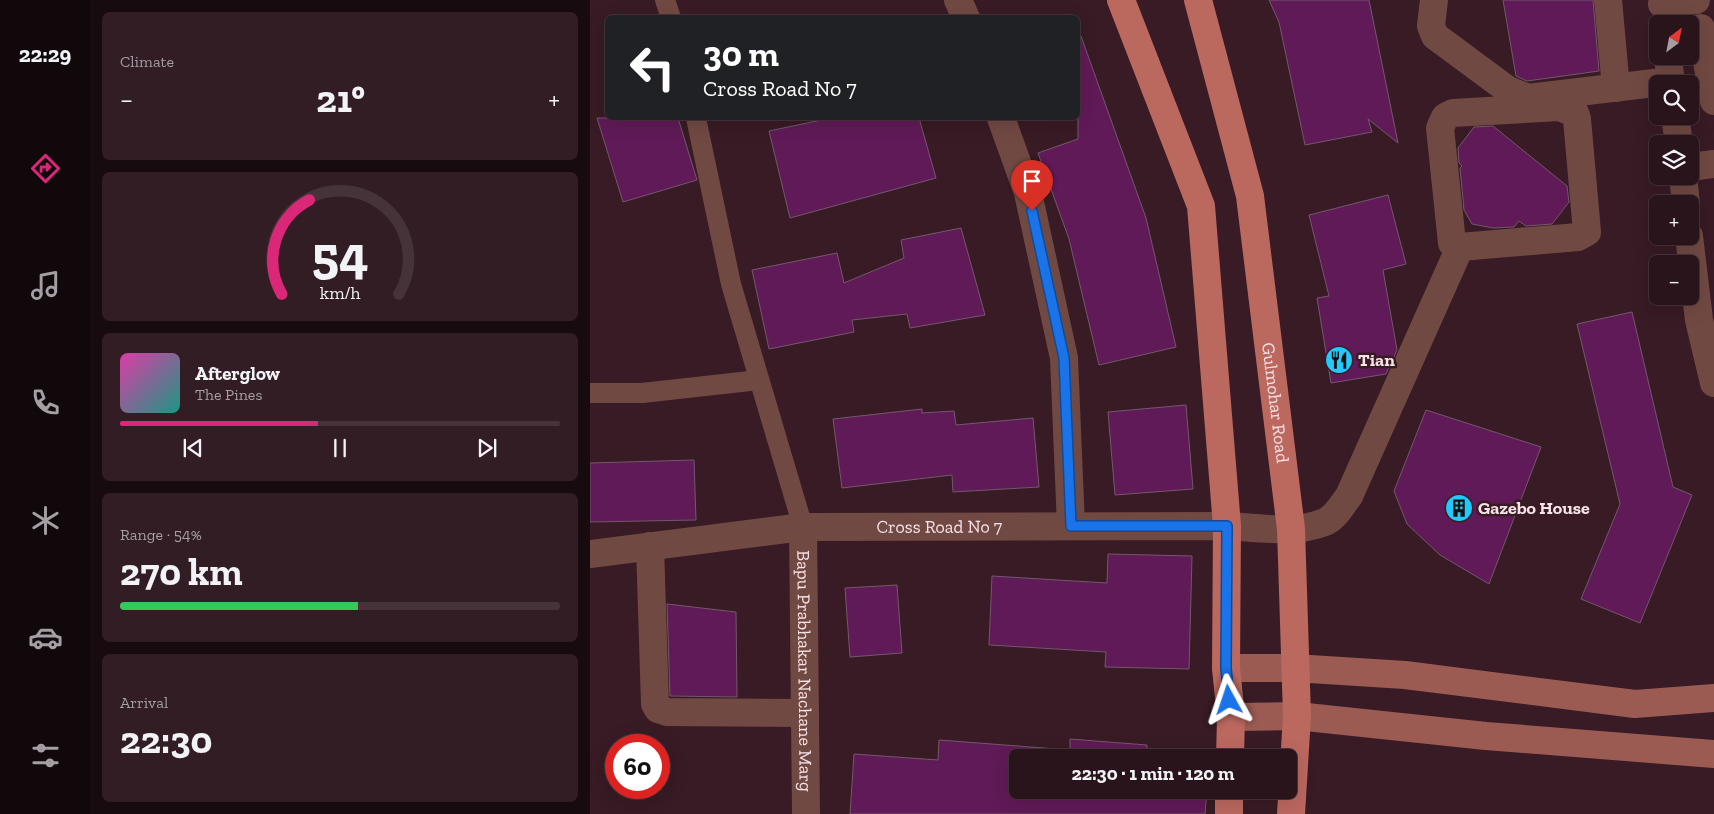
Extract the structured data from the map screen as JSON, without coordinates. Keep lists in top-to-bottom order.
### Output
{
  "streets": {
    "main road": ["Gulmohar Road"],
    "street": ["Cross Road No 7", "Bapu Prabhakar Nachane Marg"]
  },
  "crossings": [
    ["Gulmohar Road", "Cross Road No 7"],
    ["Cross Road No 7", "Bapu Prabhakar Nachane Marg"]
  ],
  "places": {
    "restaurant": ["Tian"],
    "building": ["Gazebo House"]
  },
  "north": "top right",
  "page": {
    "tabs": "22:29",
    "tile": [
      "Climate",
      ["Range · 54%", "270 km"],
      ["Arrival", "22:30"]
    ],
    "map_buttons": ["+", "−"],
    "turn": ["30 m", "Cross Road No 7"],
    "heat": ["−", "21°", "+"],
    "song": ["Afterglow", "The Pines"],
    "limit": "60",
    "trip": "22:30 · 1 min · 120 m",
    "gauge": ["54", "km/h"]
  }
}
